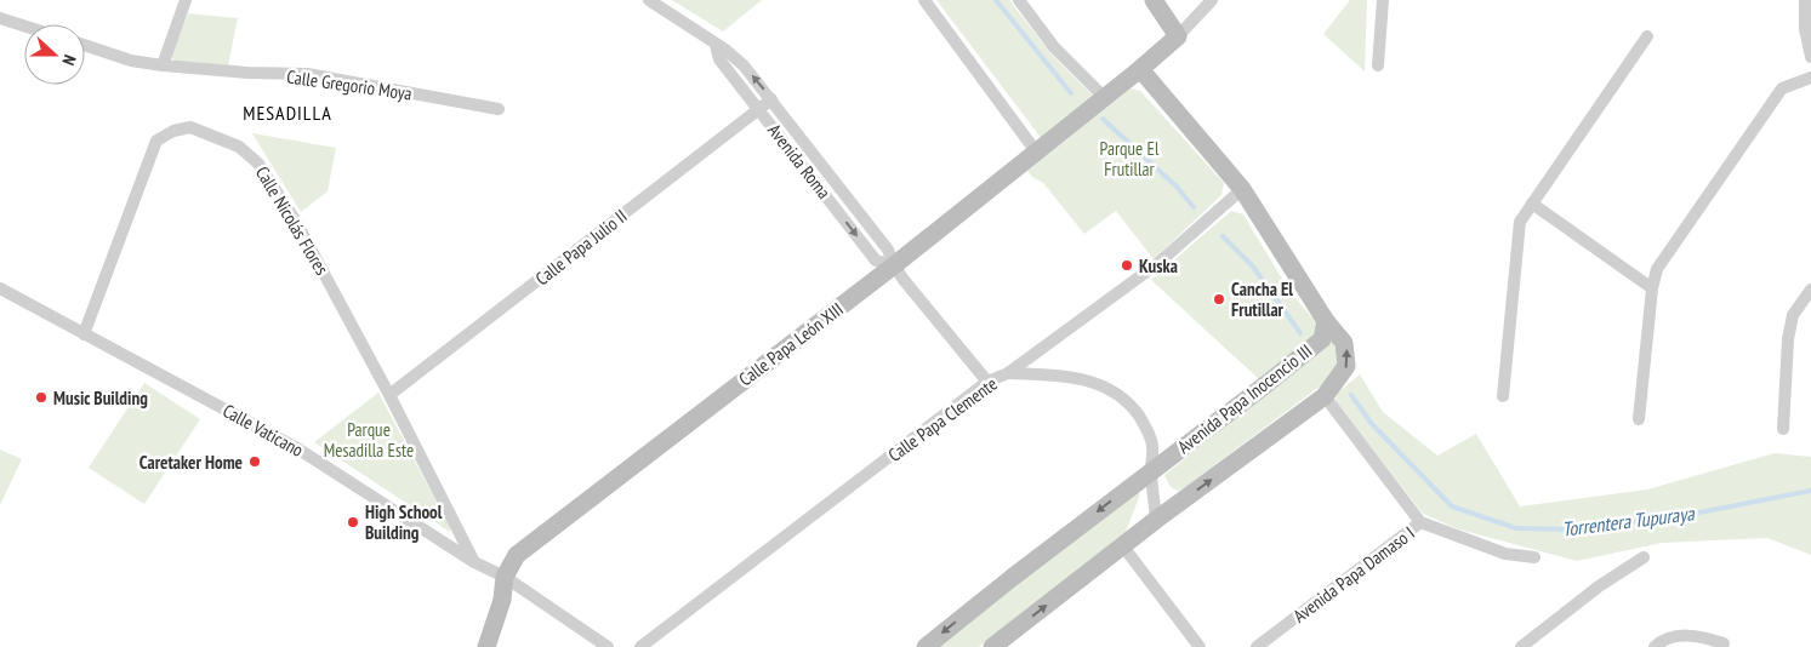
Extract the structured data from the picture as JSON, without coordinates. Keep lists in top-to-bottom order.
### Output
{
  "streets": {
    "street": [
      "Calle Gregorio Moya",
      "Avenida Roma",
      "Calle Nicolás Flores",
      "Calle Papa Julio II",
      "Calle Papa León XIII",
      "Avenida Papa Inocencio III",
      "Calle Papa Clemente",
      "Calle Vaticano",
      "Avenida Papa Damaso I"
    ]
  },
  "crossings": [
    ["Avenida Roma", "Calle Papa Julio II"],
    ["Avenida Roma", "Calle Papa León XIII"],
    ["Avenida Roma", "Calle Papa Clemente"],
    ["Calle Nicolás Flores", "Calle Papa Julio II"],
    ["Calle Nicolás Flores", "Calle Vaticano"],
    ["Calle Papa León XIII", "Calle Vaticano"]
  ],
  "districts": ["MESADILLA"],
  "water": ["Torrentera Tupuraya"],
  "parks": ["Parque El Frutillar", "Parque Mesadilla Este"],
  "places": [
    "Kuska",
    "Cancha El Frutillar",
    "Music Building",
    "Caretaker Home",
    "High School Building"
  ],
  "north": "right"
}
